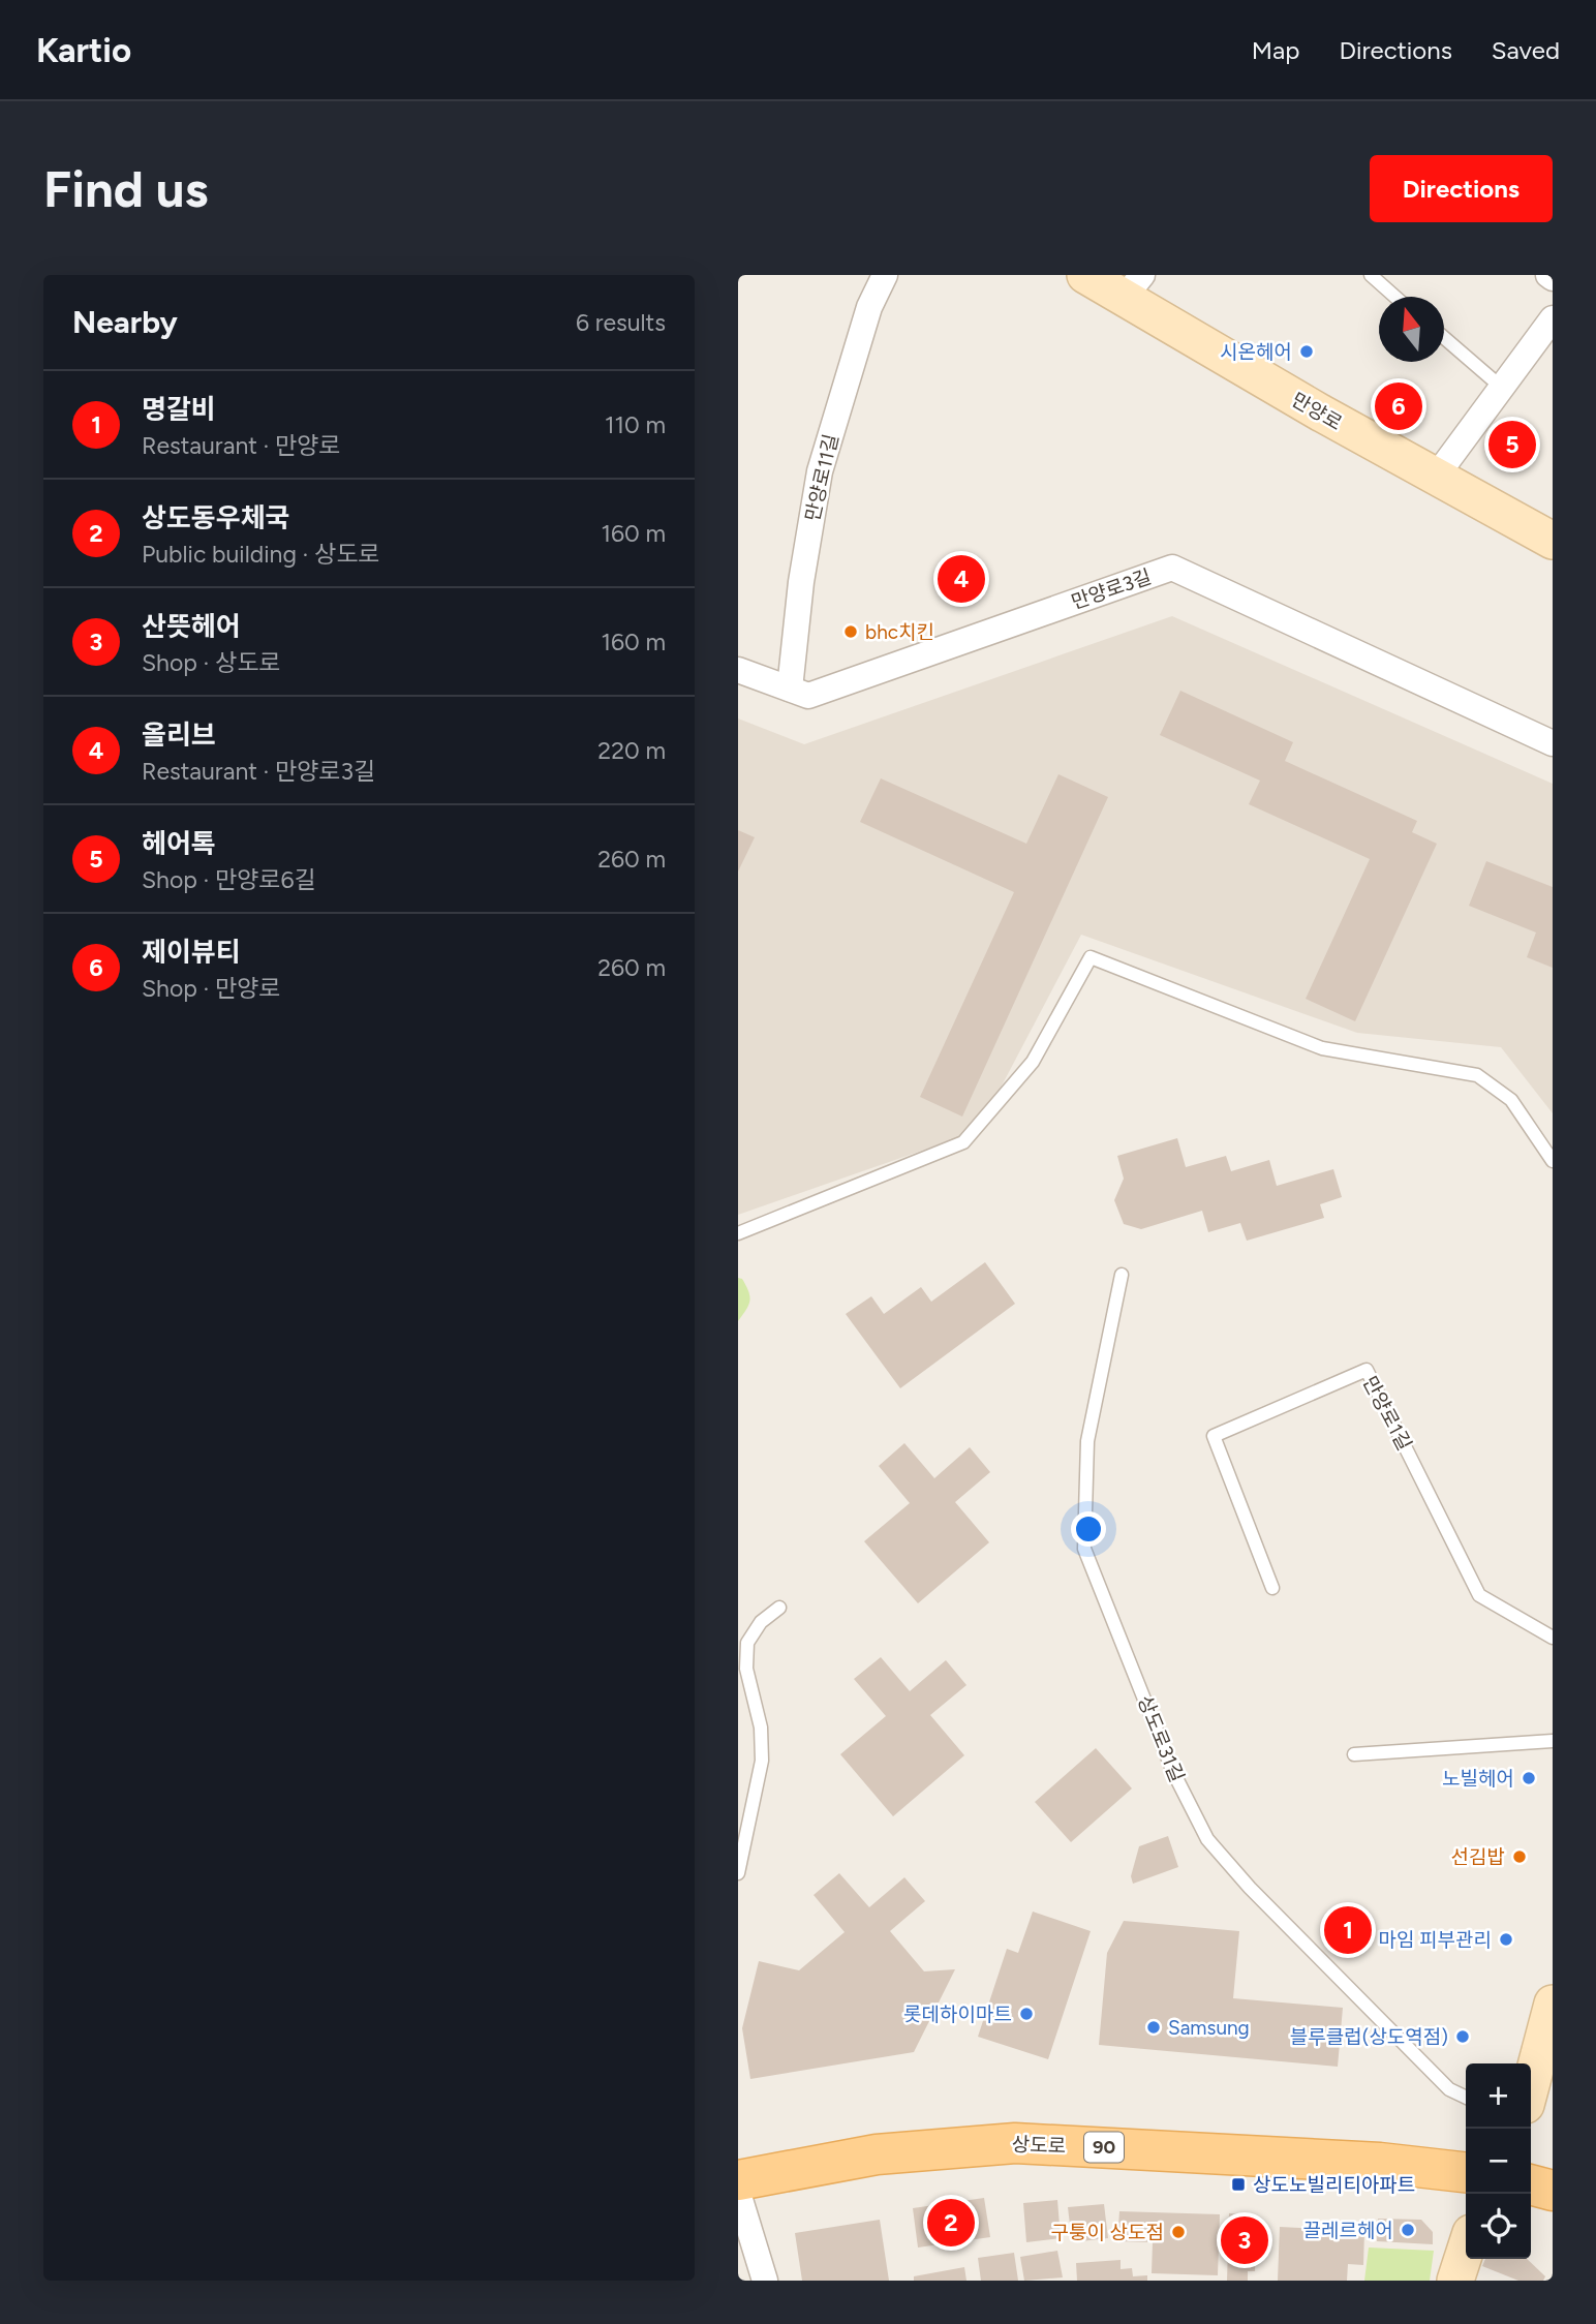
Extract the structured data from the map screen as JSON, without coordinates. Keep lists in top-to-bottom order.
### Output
{
  "streets": {
    "main road": ["상도로", "90"],
    "street": ["만양로", "만양로11길", "만양로3길"],
    "lane": ["만양로1길", "상도로31길"]
  },
  "crossings": [
    ["만양로11길", "만양로3길"]
  ],
  "places": {
    "other": [
      "시온헤어",
      "bhc치킨",
      "노빌헤어",
      "선김밥",
      "마임 피부관리",
      "롯데하이마트",
      "Samsung",
      "블루클럽(상도역점)",
      "끌레르헤어",
      "구퉁이 상도점"
    ],
    "transit": ["상도노빌리티아파트"]
  },
  "north": "top",
  "page": {
    "header": "Kartio",
    "nav": ["Map", "Directions", "Saved"],
    "buttons": "Directions",
    "title": "Find us",
    "heading": ["Nearby", "6 results"],
    "list": [
      {
        "mark": "1",
        "name": "명갈비",
        "note": "Restaurant · 만양로",
        "value": "110 m"
      },
      {
        "mark": "2",
        "name": "상도동우체국",
        "note": "Public building · 상도로",
        "value": "160 m"
      },
      {
        "mark": "3",
        "name": "산뜻헤어",
        "note": "Shop · 상도로",
        "value": "160 m"
      },
      {
        "mark": "4",
        "name": "올리브",
        "note": "Restaurant · 만양로3길",
        "value": "220 m"
      },
      {
        "mark": "5",
        "name": "헤어톡",
        "note": "Shop · 만양로6길",
        "value": "260 m"
      },
      {
        "mark": "6",
        "name": "제이뷰티",
        "note": "Shop · 만양로",
        "value": "260 m"
      }
    ],
    "pins": [
      "6",
      "5",
      "4",
      "1",
      "2",
      "3"
    ],
    "map_buttons": ["+", "−"]
  }
}
